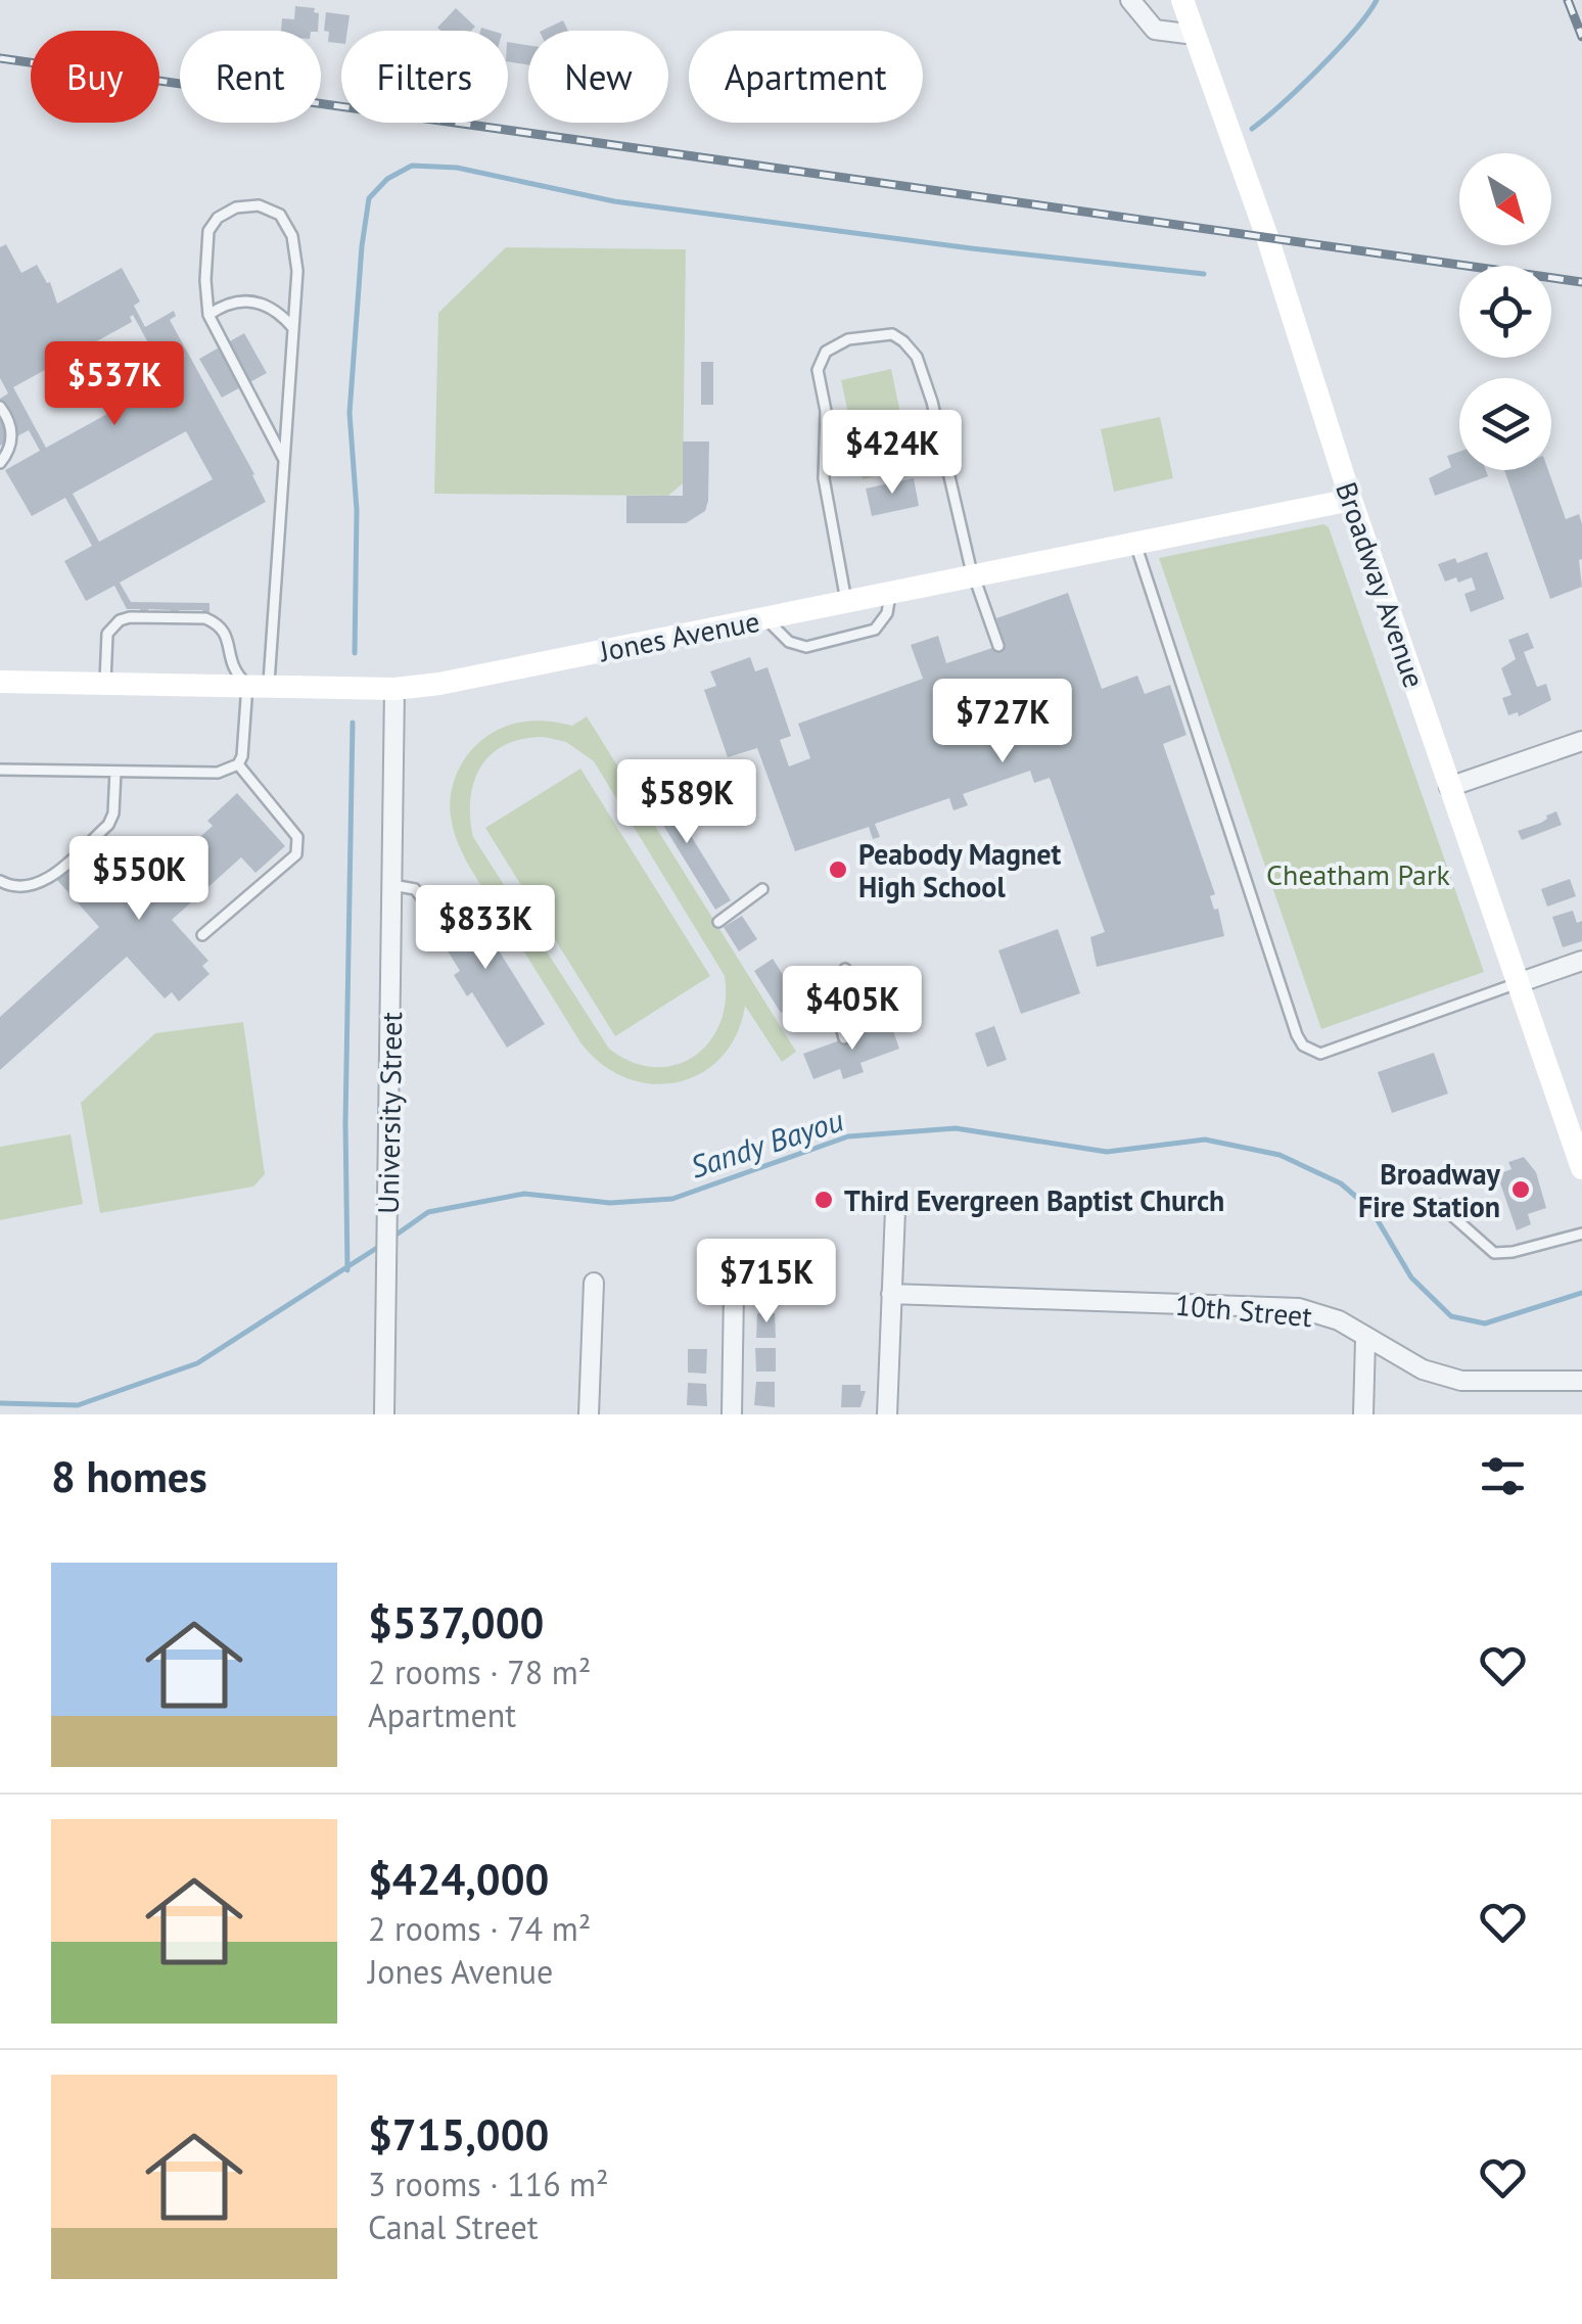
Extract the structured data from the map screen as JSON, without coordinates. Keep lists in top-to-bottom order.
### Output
{
  "streets": {
    "street": [
      "Broadway Avenue",
      "Jones Avenue",
      "University Street",
      "10th Street"
    ]
  },
  "crossings": [
    ["Broadway Avenue", "Jones Avenue"],
    ["Jones Avenue", "University Street"]
  ],
  "water": ["Sandy Bayou"],
  "parks": ["Cheatham Park"],
  "places": ["Peabody Magnet High School", "Broadway Fire Station", "Third Evergreen Baptist Church"],
  "north": "bottom right",
  "page": {
    "chip": [
      "Buy",
      "Rent",
      "Filters",
      "New",
      "Apartment"
    ],
    "price": [
      "$537K",
      "$424K",
      "$727K",
      "$589K",
      "$550K",
      "$833K",
      "$405K",
      "$715K"
    ],
    "heading": "8 homes",
    "list": [
      {
        "name": "$537,000",
        "note": "2 rooms · 78 m² · Apartment"
      },
      {
        "name": "$424,000",
        "note": "2 rooms · 74 m² · Jones Avenue"
      },
      {
        "name": "$715,000",
        "note": "3 rooms · 116 m² · Canal Street"
      }
    ]
  }
}
